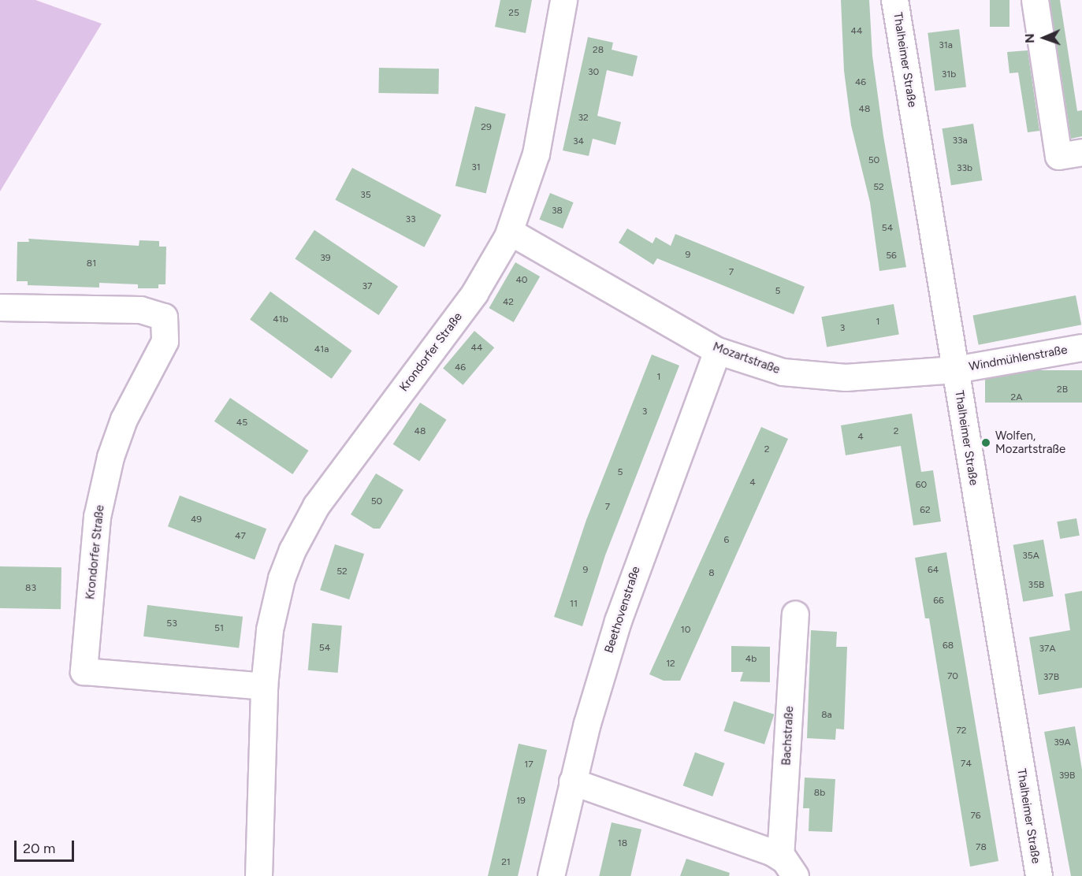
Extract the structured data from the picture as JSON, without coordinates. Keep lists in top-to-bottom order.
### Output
{
  "streets": {
    "street": [
      "Thalheimer Straße",
      "Krondorfer Straße",
      "Mozartstraße",
      "Windmühlenstraße",
      "Beethovenstraße",
      "Bachstraße"
    ]
  },
  "crossings": [
    ["Thalheimer Straße", "Mozartstraße"],
    ["Thalheimer Straße", "Windmühlenstraße"],
    ["Krondorfer Straße", "Mozartstraße"],
    ["Mozartstraße", "Windmühlenstraße"],
    ["Mozartstraße", "Beethovenstraße"],
    ["Beethovenstraße", "Bachstraße"]
  ],
  "places": ["Wolfen, Mozartstraße"],
  "house_numbers": [
    "25",
    "44",
    "31a",
    "28",
    "30",
    "31b",
    "46",
    "48",
    "32",
    "29",
    "33a",
    "34",
    "50",
    "31",
    "33b",
    "52",
    "35",
    "38",
    "33",
    "54",
    "9",
    "56",
    "39",
    "81",
    "7",
    "40",
    "37",
    "5",
    "42",
    "41b",
    "1",
    "3",
    "44",
    "41a",
    "46",
    "1",
    "2B",
    "2A",
    "3",
    "45",
    "48",
    "2",
    "4",
    "2",
    "5",
    "4",
    "60",
    "50",
    "7",
    "62",
    "49",
    "47",
    "6",
    "35A",
    "9",
    "64",
    "52",
    "8",
    "35B",
    "83",
    "66",
    "11",
    "53",
    "51",
    "10",
    "68",
    "54",
    "37A",
    "4b",
    "12",
    "70",
    "37B",
    "8a",
    "72",
    "39A",
    "74",
    "17",
    "39B",
    "8b",
    "19",
    "76",
    "18",
    "78",
    "21"
  ],
  "scale_bar": "20 m",
  "north": "left"
}
